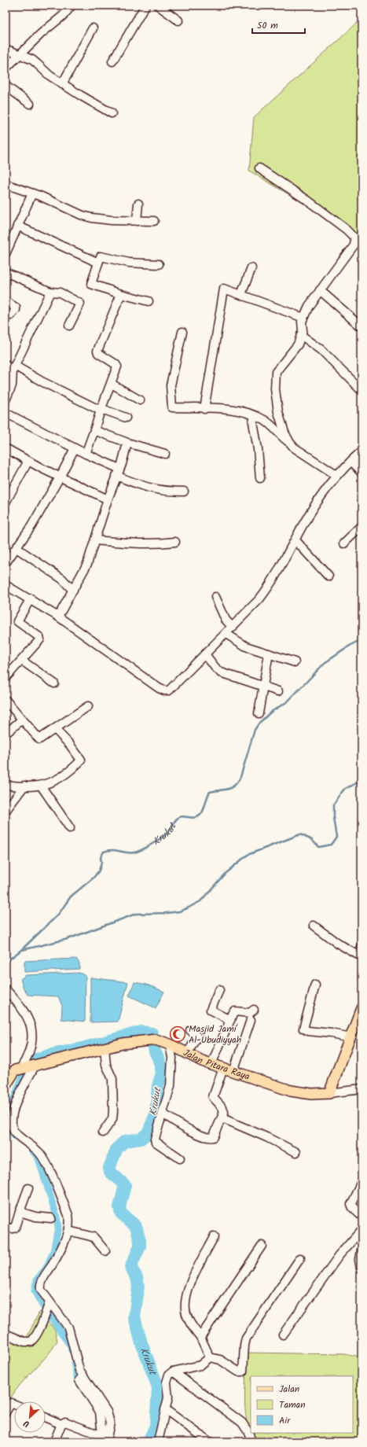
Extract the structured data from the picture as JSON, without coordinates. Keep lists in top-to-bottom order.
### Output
{
  "streets": {
    "main road": ["Jalan Pitara Raya"]
  },
  "water": ["Krukut"],
  "places": {
    "mosque": ["Masjid Jami' Al-Ubudiyyah"]
  },
  "legend": ["Jalan", "Taman", "Air"],
  "scale_bar": "50 m",
  "north": "bottom left"
}
